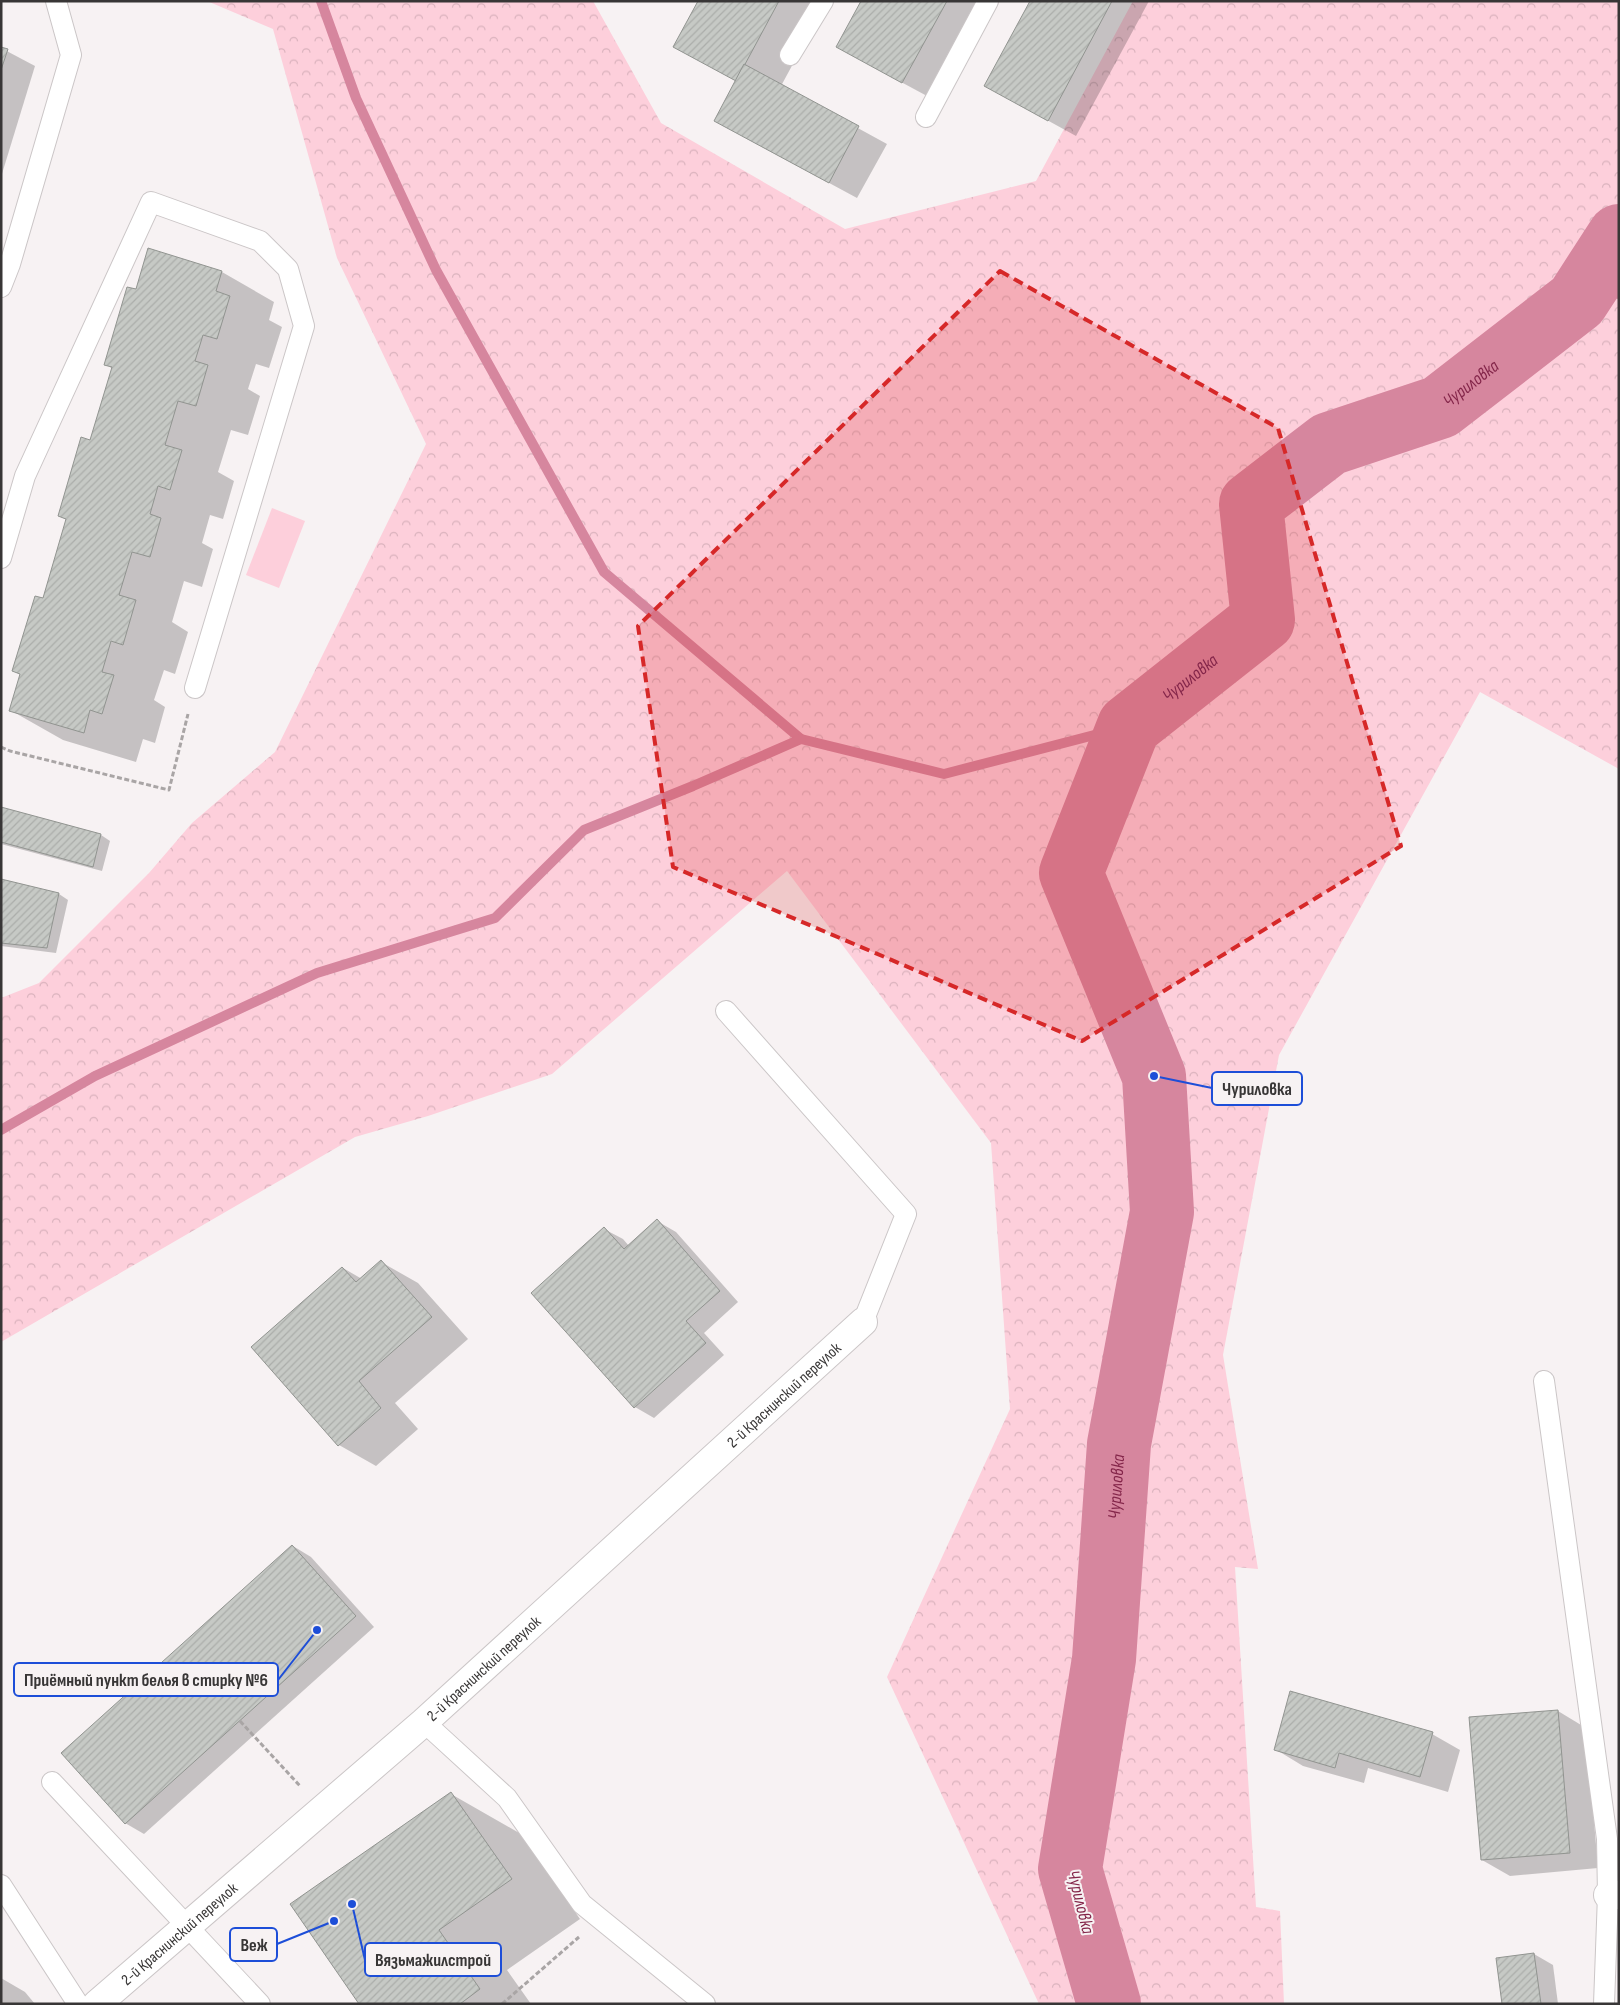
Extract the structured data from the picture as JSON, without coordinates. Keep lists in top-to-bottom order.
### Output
{
  "streets": {
    "street": ["2-й Краснинский переулок"]
  },
  "water": ["Чуриловка"],
  "places": [
    "Чуриловка",
    "Приёмный пункт белья в стирку №6",
    "Вязьмажилстрой",
    "Веж"
  ]
}
